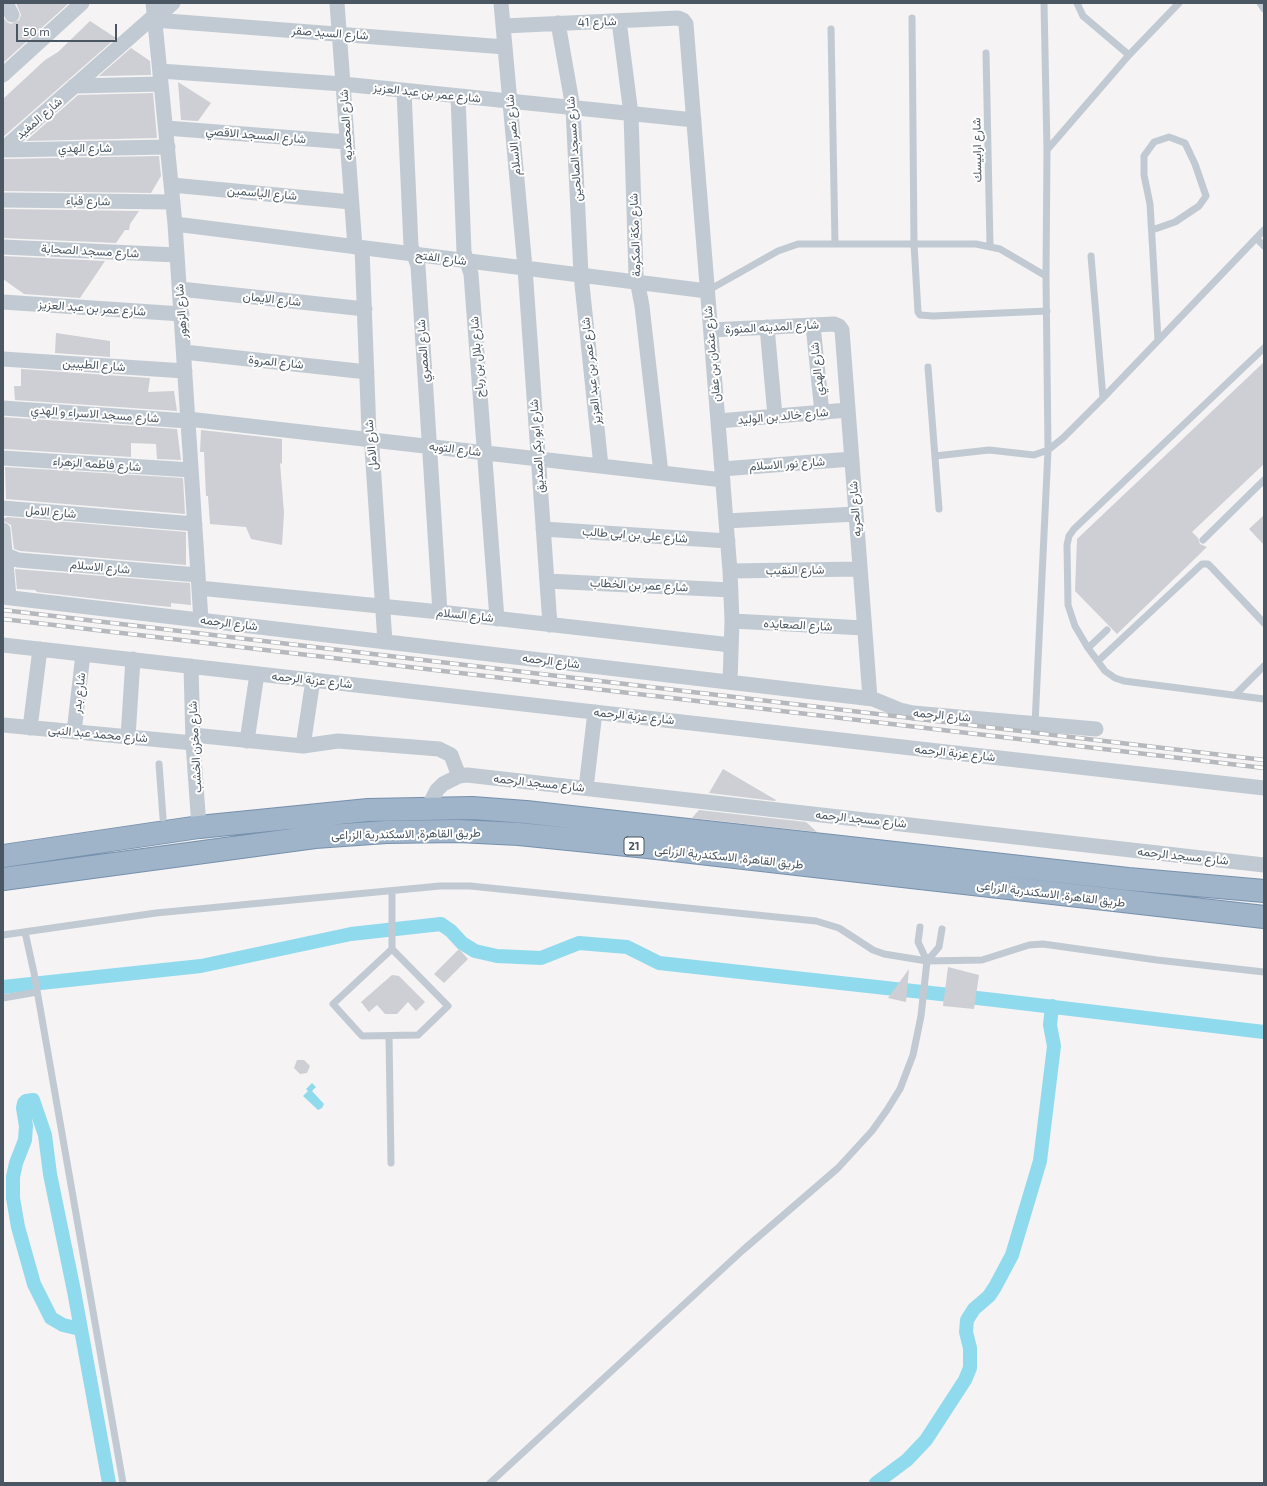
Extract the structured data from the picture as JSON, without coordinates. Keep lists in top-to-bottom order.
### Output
{
  "streets": {
    "highway": ["طريق القاهرة, الاسكندرية الزراعى", "21"],
    "street": [
      "شارع 41",
      "شارع السيد صقر",
      "شارع عمر بن عبد العزيز",
      "شارع المفيد",
      "شارع المحمديه",
      "شارع المسجد الاقصي",
      "شارع نصر الاسلام",
      "شارع الهدي",
      "شارع مسجد الصالحين",
      "شارع الياسمين",
      "شارع قباء",
      "شارع مكة المكرمة",
      "شارع مسجد الصحابة",
      "شارع الفتح",
      "شارع الايمان",
      "شارع الزهور",
      "شارع المدينه المنورة",
      "شارع المصري",
      "شارع عثمان بن عفان",
      "شارع بلال بن رباح",
      "شارع المروة",
      "شارع الطيبين",
      "شارع مسجد الاسراء و الهدي",
      "شارع خالد بن الوليد",
      "شارع الامل",
      "شارع ابو بكر الصديق",
      "شارع التوبه",
      "شارع فاطمه الزهراء",
      "شارع نور الاسلام",
      "شارع الحريه",
      "شارع على بن ابى طالب",
      "شارع الاسلام",
      "شارع النقيب",
      "شارع عمر بن الخطاب",
      "شارع السلام",
      "شارع الرحمه",
      "شارع الصعايده",
      "شارع عزبة الرحمه",
      "شارع بدر",
      "شارع محمد عبد النبى",
      "شارع مخزن الخشب",
      "شارع مسجد الرحمه"
    ],
    "lane": ["شارع ارابيسك"]
  },
  "crossings": [
    ["شارع 41", "شارع نصر الاسلام"],
    ["شارع 41", "شارع مسجد الصالحين"],
    ["شارع 41", "شارع مكة المكرمة"],
    ["شارع 41", "شارع عثمان بن عفان"],
    ["شارع السيد صقر", "شارع المفيد"],
    ["شارع السيد صقر", "شارع المحمديه"],
    ["شارع السيد صقر", "شارع نصر الاسلام"],
    ["شارع السيد صقر", "شارع الزهور"],
    ["شارع عمر بن عبد العزيز", "شارع المحمديه"],
    ["شارع عمر بن عبد العزيز", "شارع نصر الاسلام"],
    ["شارع عمر بن عبد العزيز", "شارع مسجد الصالحين"],
    ["شارع عمر بن عبد العزيز", "شارع مكة المكرمة"],
    ["شارع عمر بن عبد العزيز", "شارع الفتح"],
    ["شارع عمر بن عبد العزيز", "شارع الزهور"],
    ["شارع عمر بن عبد العزيز", "شارع المصري"],
    ["شارع عمر بن عبد العزيز", "شارع عثمان بن عفان"],
    ["شارع عمر بن عبد العزيز", "شارع بلال بن رباح"],
    ["شارع عمر بن عبد العزيز", "شارع التوبه"],
    ["شارع المفيد", "شارع الهدي"],
    ["شارع المفيد", "شارع الزهور"],
    ["شارع المحمديه", "شارع المسجد الاقصي"],
    ["شارع المحمديه", "شارع الياسمين"],
    ["شارع المحمديه", "شارع الفتح"],
    ["شارع المحمديه", "شارع الامل"],
    ["شارع المسجد الاقصي", "شارع الزهور"],
    ["شارع نصر الاسلام", "شارع الفتح"],
    ["شارع نصر الاسلام", "شارع ابو بكر الصديق"],
    ["شارع الهدي", "شارع الزهور"],
    ["شارع الهدي", "شارع المدينه المنورة"],
    ["شارع الهدي", "شارع خالد بن الوليد"],
    ["شارع مسجد الصالحين", "شارع الفتح"],
    ["شارع الياسمين", "شارع الزهور"],
    ["شارع قباء", "شارع الزهور"],
    ["شارع مكة المكرمة", "شارع الفتح"],
    ["شارع مكة المكرمة", "شارع التوبه"],
    ["شارع مسجد الصحابة", "شارع الزهور"],
    ["شارع الفتح", "شارع الزهور"],
    ["شارع الفتح", "شارع المصري"],
    ["شارع الفتح", "شارع عثمان بن عفان"],
    ["شارع الفتح", "شارع بلال بن رباح"],
    ["شارع الفتح", "شارع الامل"],
    ["شارع الفتح", "شارع ابو بكر الصديق"],
    ["شارع الايمان", "شارع الزهور"],
    ["شارع الايمان", "شارع الامل"],
    ["شارع الزهور", "شارع المروة"],
    ["شارع الزهور", "شارع الطيبين"],
    ["شارع الزهور", "شارع مسجد الاسراء و الهدي"],
    ["شارع الزهور", "شارع الامل"],
    ["شارع الزهور", "شارع التوبه"],
    ["شارع الزهور", "شارع فاطمه الزهراء"],
    ["شارع الزهور", "شارع الاسلام"],
    ["شارع الزهور", "شارع السلام"],
    ["شارع الزهور", "شارع الرحمه"],
    ["شارع المدينه المنورة", "شارع عثمان بن عفان"],
    ["شارع المدينه المنورة", "شارع الحريه"],
    ["شارع المصري", "شارع التوبه"],
    ["شارع المصري", "شارع السلام"],
    ["شارع عثمان بن عفان", "شارع خالد بن الوليد"],
    ["شارع عثمان بن عفان", "شارع التوبه"],
    ["شارع عثمان بن عفان", "شارع نور الاسلام"],
    ["شارع عثمان بن عفان", "شارع على بن ابى طالب"],
    ["شارع عثمان بن عفان", "شارع النقيب"],
    ["شارع عثمان بن عفان", "شارع عمر بن الخطاب"],
    ["شارع عثمان بن عفان", "شارع السلام"],
    ["شارع عثمان بن عفان", "شارع الرحمه"],
    ["شارع عثمان بن عفان", "شارع الصعايده"],
    ["شارع بلال بن رباح", "شارع التوبه"],
    ["شارع بلال بن رباح", "شارع السلام"],
    ["شارع المروة", "شارع الامل"],
    ["شارع مسجد الاسراء و الهدي", "شارع التوبه"],
    ["شارع خالد بن الوليد", "شارع الحريه"],
    ["شارع الامل", "شارع التوبه"],
    ["شارع الامل", "شارع السلام"],
    ["شارع الامل", "شارع الرحمه"],
    ["شارع ابو بكر الصديق", "شارع التوبه"],
    ["شارع ابو بكر الصديق", "شارع على بن ابى طالب"],
    ["شارع ابو بكر الصديق", "شارع عمر بن الخطاب"],
    ["شارع ابو بكر الصديق", "شارع السلام"],
    ["شارع التوبه", "شارع نور الاسلام"],
    ["شارع نور الاسلام", "شارع الحريه"],
    ["شارع الحريه", "شارع النقيب"],
    ["شارع الحريه", "شارع الرحمه"],
    ["شارع الحريه", "شارع الصعايده"],
    ["شارع الاسلام", "شارع السلام"],
    ["شارع عزبة الرحمه", "شارع بدر"],
    ["شارع عزبة الرحمه", "شارع مخزن الخشب"],
    ["شارع بدر", "شارع محمد عبد النبى"],
    ["شارع محمد عبد النبى", "شارع مخزن الخشب"],
    ["شارع مخزن الخشب", "طريق القاهرة, الاسكندرية الزراعى"]
  ],
  "scale_bar": "50 m"
}
